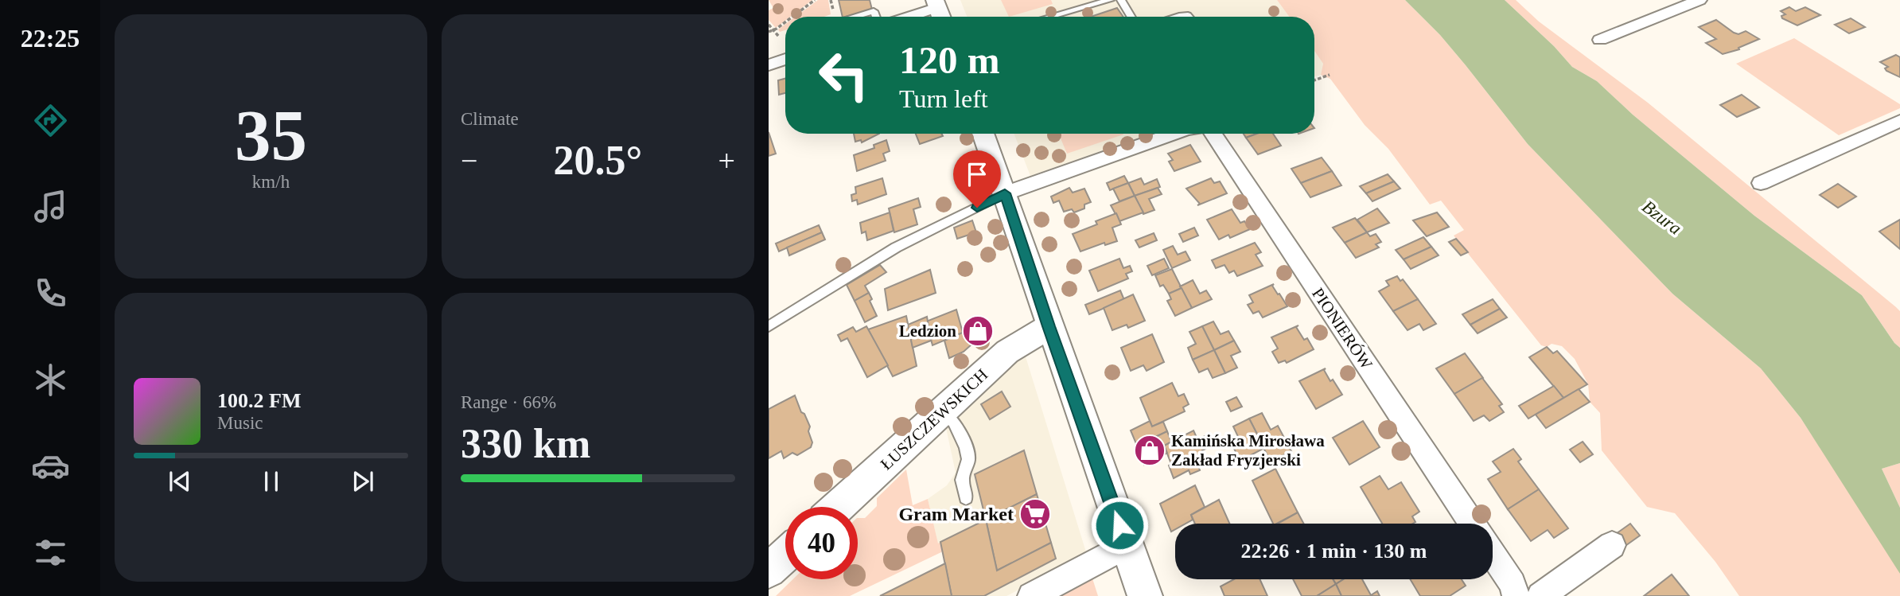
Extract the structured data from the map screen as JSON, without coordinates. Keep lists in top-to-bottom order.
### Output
{
  "streets": {
    "street": ["PIONIERÓW", "ŁUSZCZEWSKICH"]
  },
  "water": ["Bzura"],
  "places": {
    "shop": ["Ledzion", "Kamińska Mirosława Zakład Fryzjerski"],
    "supermarket": ["Gram Market"]
  },
  "page": {
    "tabs": "22:25",
    "tile": [
      ["35", "km/h"],
      "Climate",
      ["Range · 66%", "330 km"]
    ],
    "turn": ["120 m", "Turn left"],
    "heat": ["−", "20.5°", "+"],
    "song": ["100.2 FM", "Music"],
    "limit": "40",
    "trip": "22:26 · 1 min · 130 m"
  }
}
